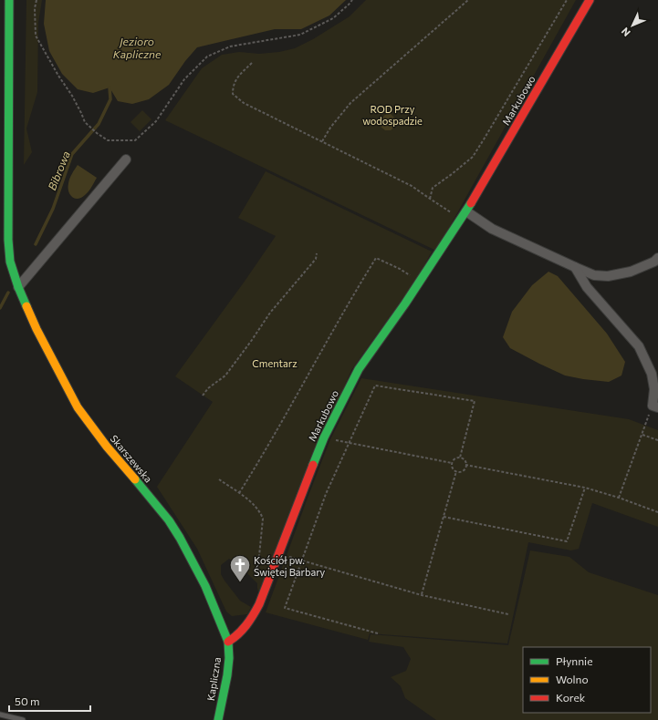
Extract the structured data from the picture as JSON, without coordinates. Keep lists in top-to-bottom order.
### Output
{
  "streets": {
    "street": ["Markubowo", "Skarszewska", "Kapliczna"]
  },
  "crossings": [
    ["Markubowo", "Skarszewska"],
    ["Markubowo", "Kapliczna"],
    ["Skarszewska", "Kapliczna"]
  ],
  "water": ["Jezioro Kapliczne", "Bibrowa"],
  "parks": ["ROD Przy wodospadzie", "Cmentarz"],
  "places": {
    "church": ["Kościół pw. Świętej Barbary"]
  },
  "legend": ["Płynnie", "Wolno", "Korek"],
  "scale_bar": "50 m",
  "north": "bottom left"
}
